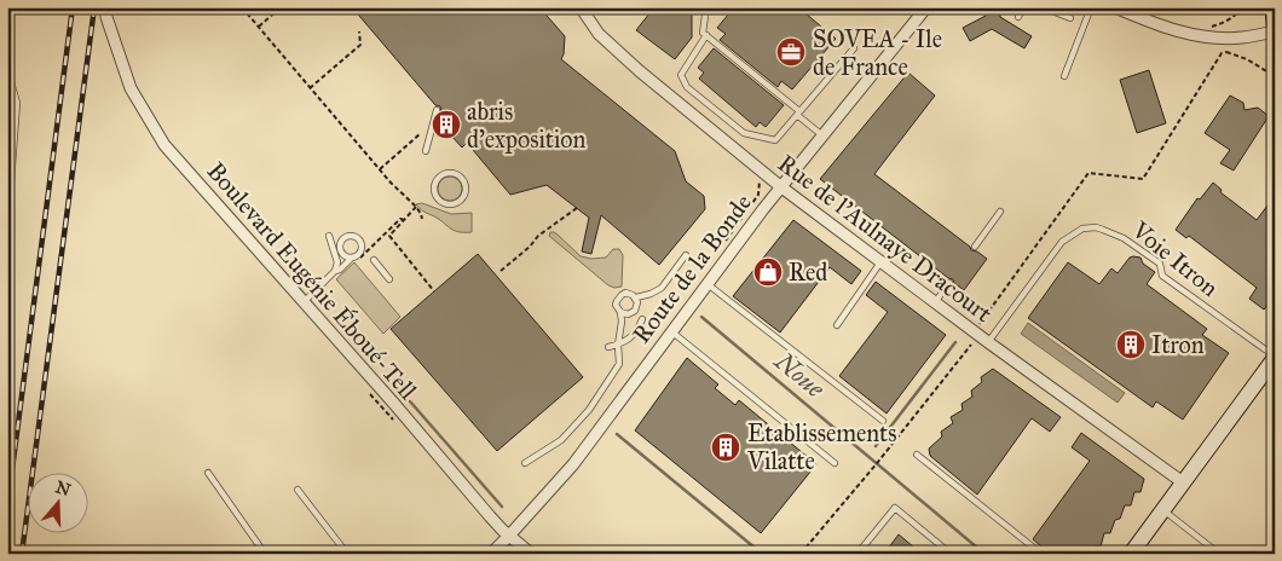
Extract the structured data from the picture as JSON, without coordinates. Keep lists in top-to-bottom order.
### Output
{
  "streets": {
    "street": ["Rue de l'Aulnaye Dracourt", "Route de la Bonde", "Boulevard Eugénie Éboué-Tell"],
    "lane": ["Voie Itron"]
  },
  "crossings": [
    ["Rue de l'Aulnaye Dracourt", "Voie Itron"],
    ["Rue de l'Aulnaye Dracourt", "Route de la Bonde"],
    ["Route de la Bonde", "Boulevard Eugénie Éboué-Tell"]
  ],
  "water": ["Noue"],
  "places": {
    "office": ["SOVEA - Ile de France"],
    "building": ["abris d’exposition", "Itron", "Etablissements Vilatte"],
    "shop": ["Red"]
  },
  "north": "top"
}
